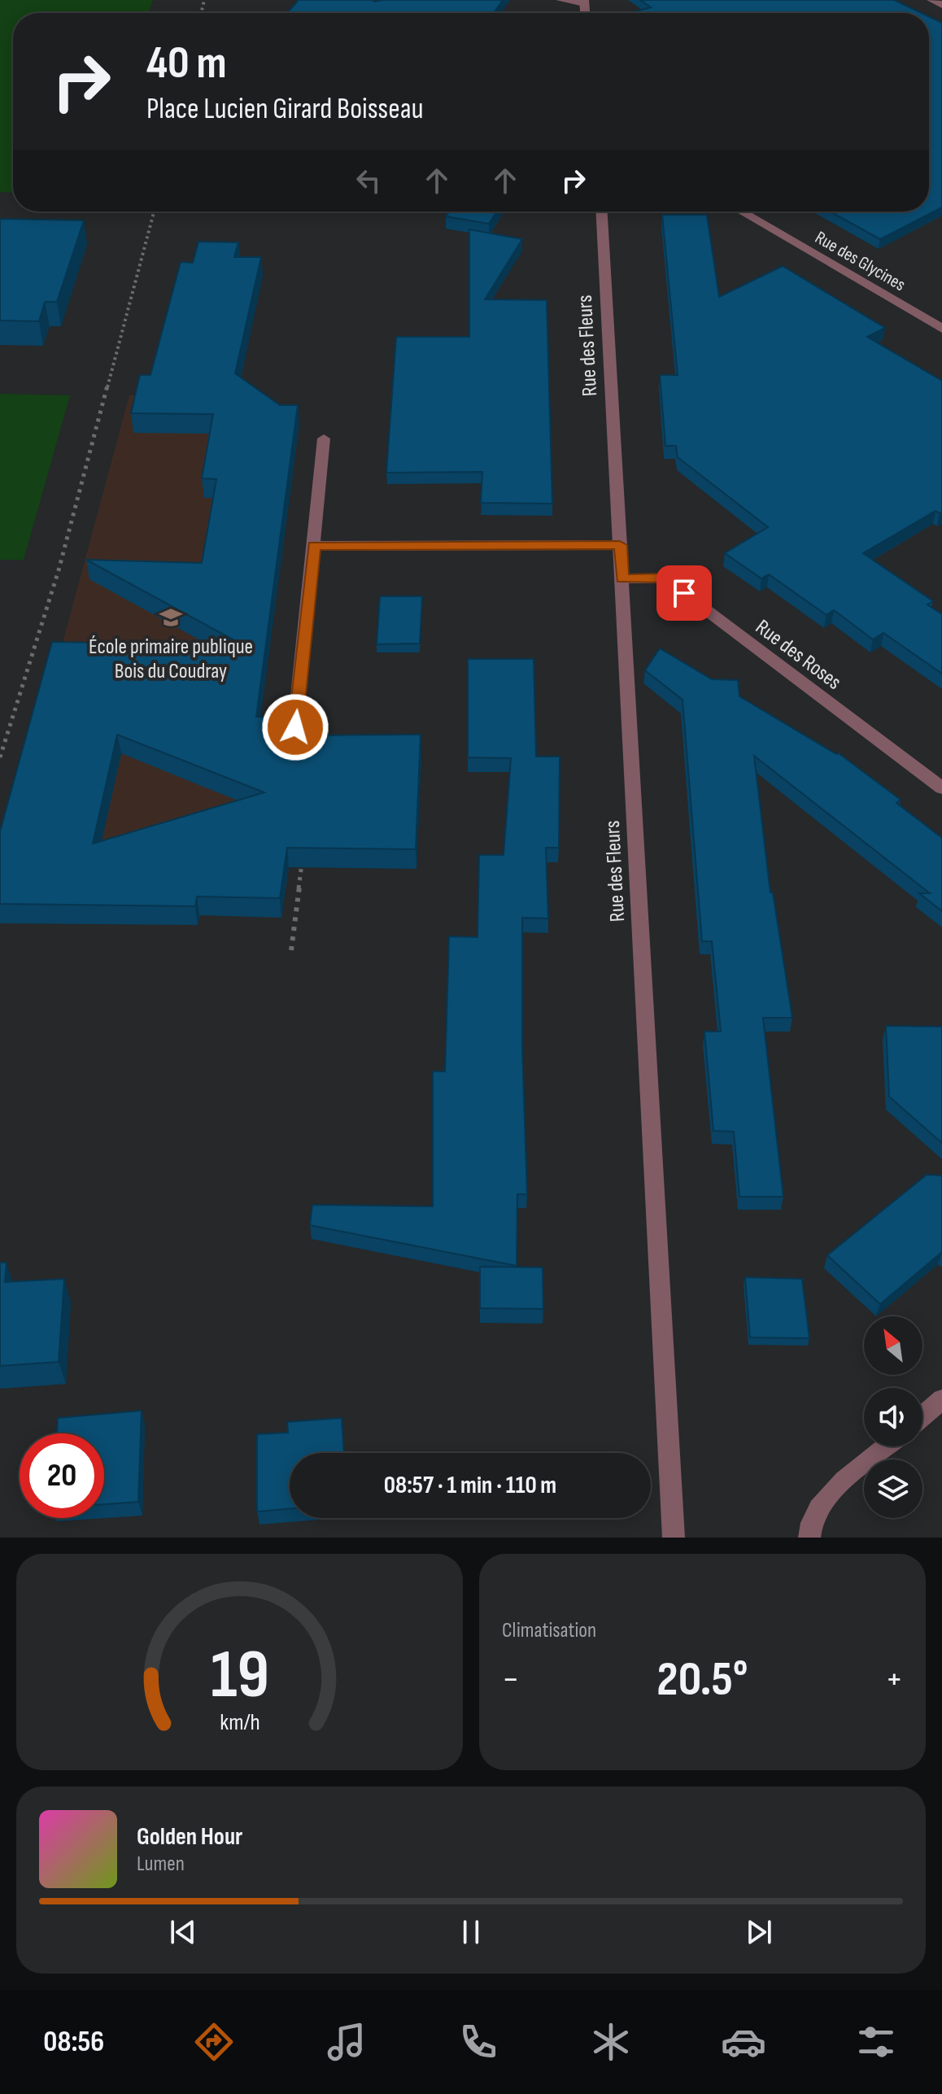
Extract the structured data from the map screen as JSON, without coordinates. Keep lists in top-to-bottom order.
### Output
{
  "streets": {
    "street": ["Rue des Glycines", "Rue des Fleurs", "Rue des Roses"]
  },
  "crossings": [
    ["Rue des Fleurs", "Rue des Roses"]
  ],
  "places": {
    "school or university": ["École primaire publique Bois du Coudray"]
  },
  "north": "top left",
  "page": {
    "turn": ["40 m", "Place Lucien Girard Boisseau"],
    "limit": "20",
    "trip": "08:57 · 1 min · 110 m",
    "tile": "Climatisation",
    "heat": ["−", "20.5°", "+"],
    "song": ["Golden Hour", "Lumen"],
    "tabs": "08:56",
    "gauge": ["19", "km/h"]
  }
}
